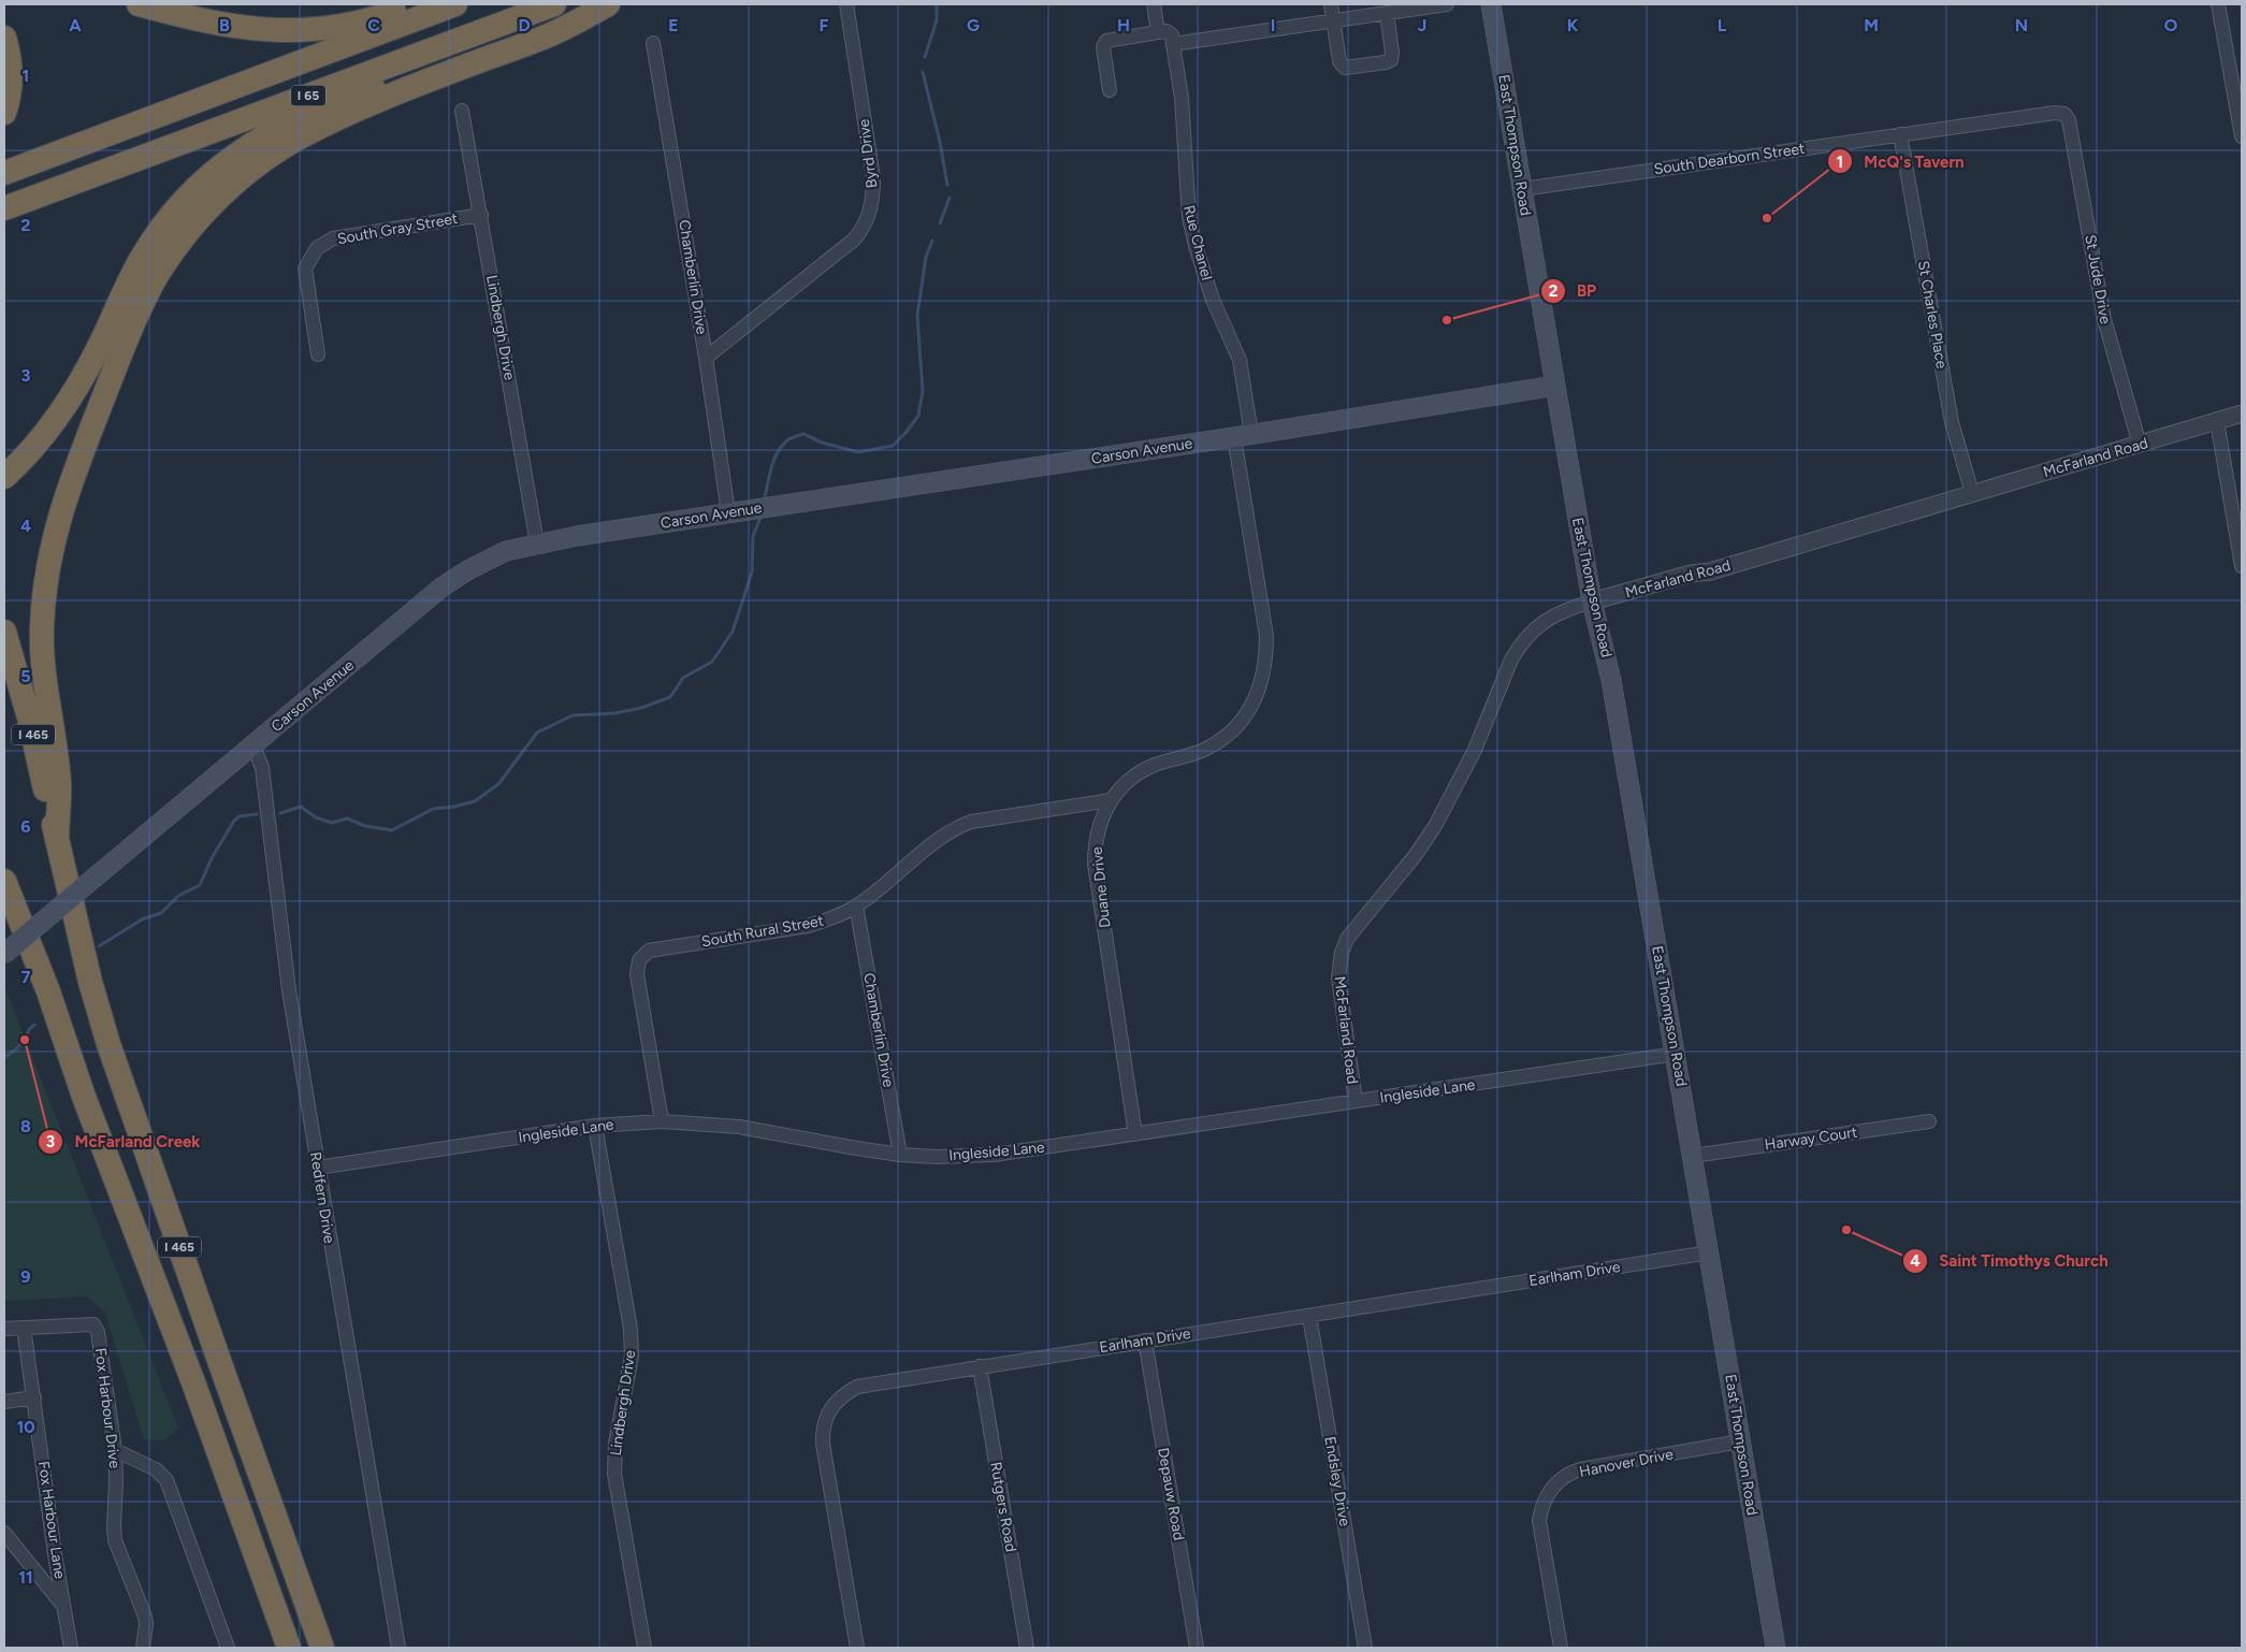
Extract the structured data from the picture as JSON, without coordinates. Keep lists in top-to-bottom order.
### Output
{
  "streets": {
    "highway": ["I 65", "I 465"],
    "main road": ["East Thompson Road", "Carson Avenue"],
    "street": [
      "Byrd Drive",
      "South Dearborn Street",
      "South Gray Street",
      "Rue Chanel",
      "Chamberlin Drive",
      "St Jude Drive",
      "St Charles Place",
      "Lindbergh Drive",
      "McFarland Road",
      "Duane Drive",
      "South Rural Street",
      "Ingleside Lane",
      "Harway Court",
      "Redfern Drive",
      "Earlham Drive",
      "Fox Harbour Drive",
      "Hanover Drive",
      "Endsley Drive",
      "Depauw Road",
      "Rutgers Road",
      "Fox Harbour Lane"
    ]
  },
  "crossings": [
    ["East Thompson Road", "South Dearborn Street"],
    ["East Thompson Road", "Carson Avenue"],
    ["East Thompson Road", "McFarland Road"],
    ["East Thompson Road", "Ingleside Lane"],
    ["East Thompson Road", "Harway Court"],
    ["East Thompson Road", "Earlham Drive"],
    ["East Thompson Road", "Hanover Drive"],
    ["Byrd Drive", "Chamberlin Drive"],
    ["South Dearborn Street", "St Jude Drive"],
    ["South Dearborn Street", "St Charles Place"],
    ["South Gray Street", "Lindbergh Drive"],
    ["Rue Chanel", "Carson Avenue"],
    ["Rue Chanel", "Duane Drive"],
    ["Chamberlin Drive", "Carson Avenue"],
    ["Chamberlin Drive", "South Rural Street"],
    ["Chamberlin Drive", "Ingleside Lane"],
    ["St Jude Drive", "McFarland Road"],
    ["St Charles Place", "McFarland Road"],
    ["Lindbergh Drive", "Carson Avenue"],
    ["Lindbergh Drive", "Ingleside Lane"],
    ["Carson Avenue", "Duane Drive"],
    ["Carson Avenue", "Redfern Drive"],
    ["McFarland Road", "Ingleside Lane"],
    ["Duane Drive", "South Rural Street"],
    ["Duane Drive", "Ingleside Lane"],
    ["South Rural Street", "Ingleside Lane"],
    ["Ingleside Lane", "Redfern Drive"],
    ["Earlham Drive", "Endsley Drive"],
    ["Earlham Drive", "Depauw Road"],
    ["Earlham Drive", "Rutgers Road"],
    ["Fox Harbour Drive", "Fox Harbour Lane"]
  ],
  "places": [
    "McQ's Tavern",
    "BP",
    "McFarland Creek",
    "Saint Timothys Church"
  ],
  "grid": {
    "columns": [
      "A",
      "B",
      "C",
      "D",
      "E",
      "F",
      "G",
      "H",
      "I",
      "J",
      "K",
      "L",
      "M",
      "N",
      "O"
    ],
    "rows": [
      "1",
      "2",
      "3",
      "4",
      "5",
      "6",
      "7",
      "8",
      "9",
      "10",
      "11"
    ]
  }
}
